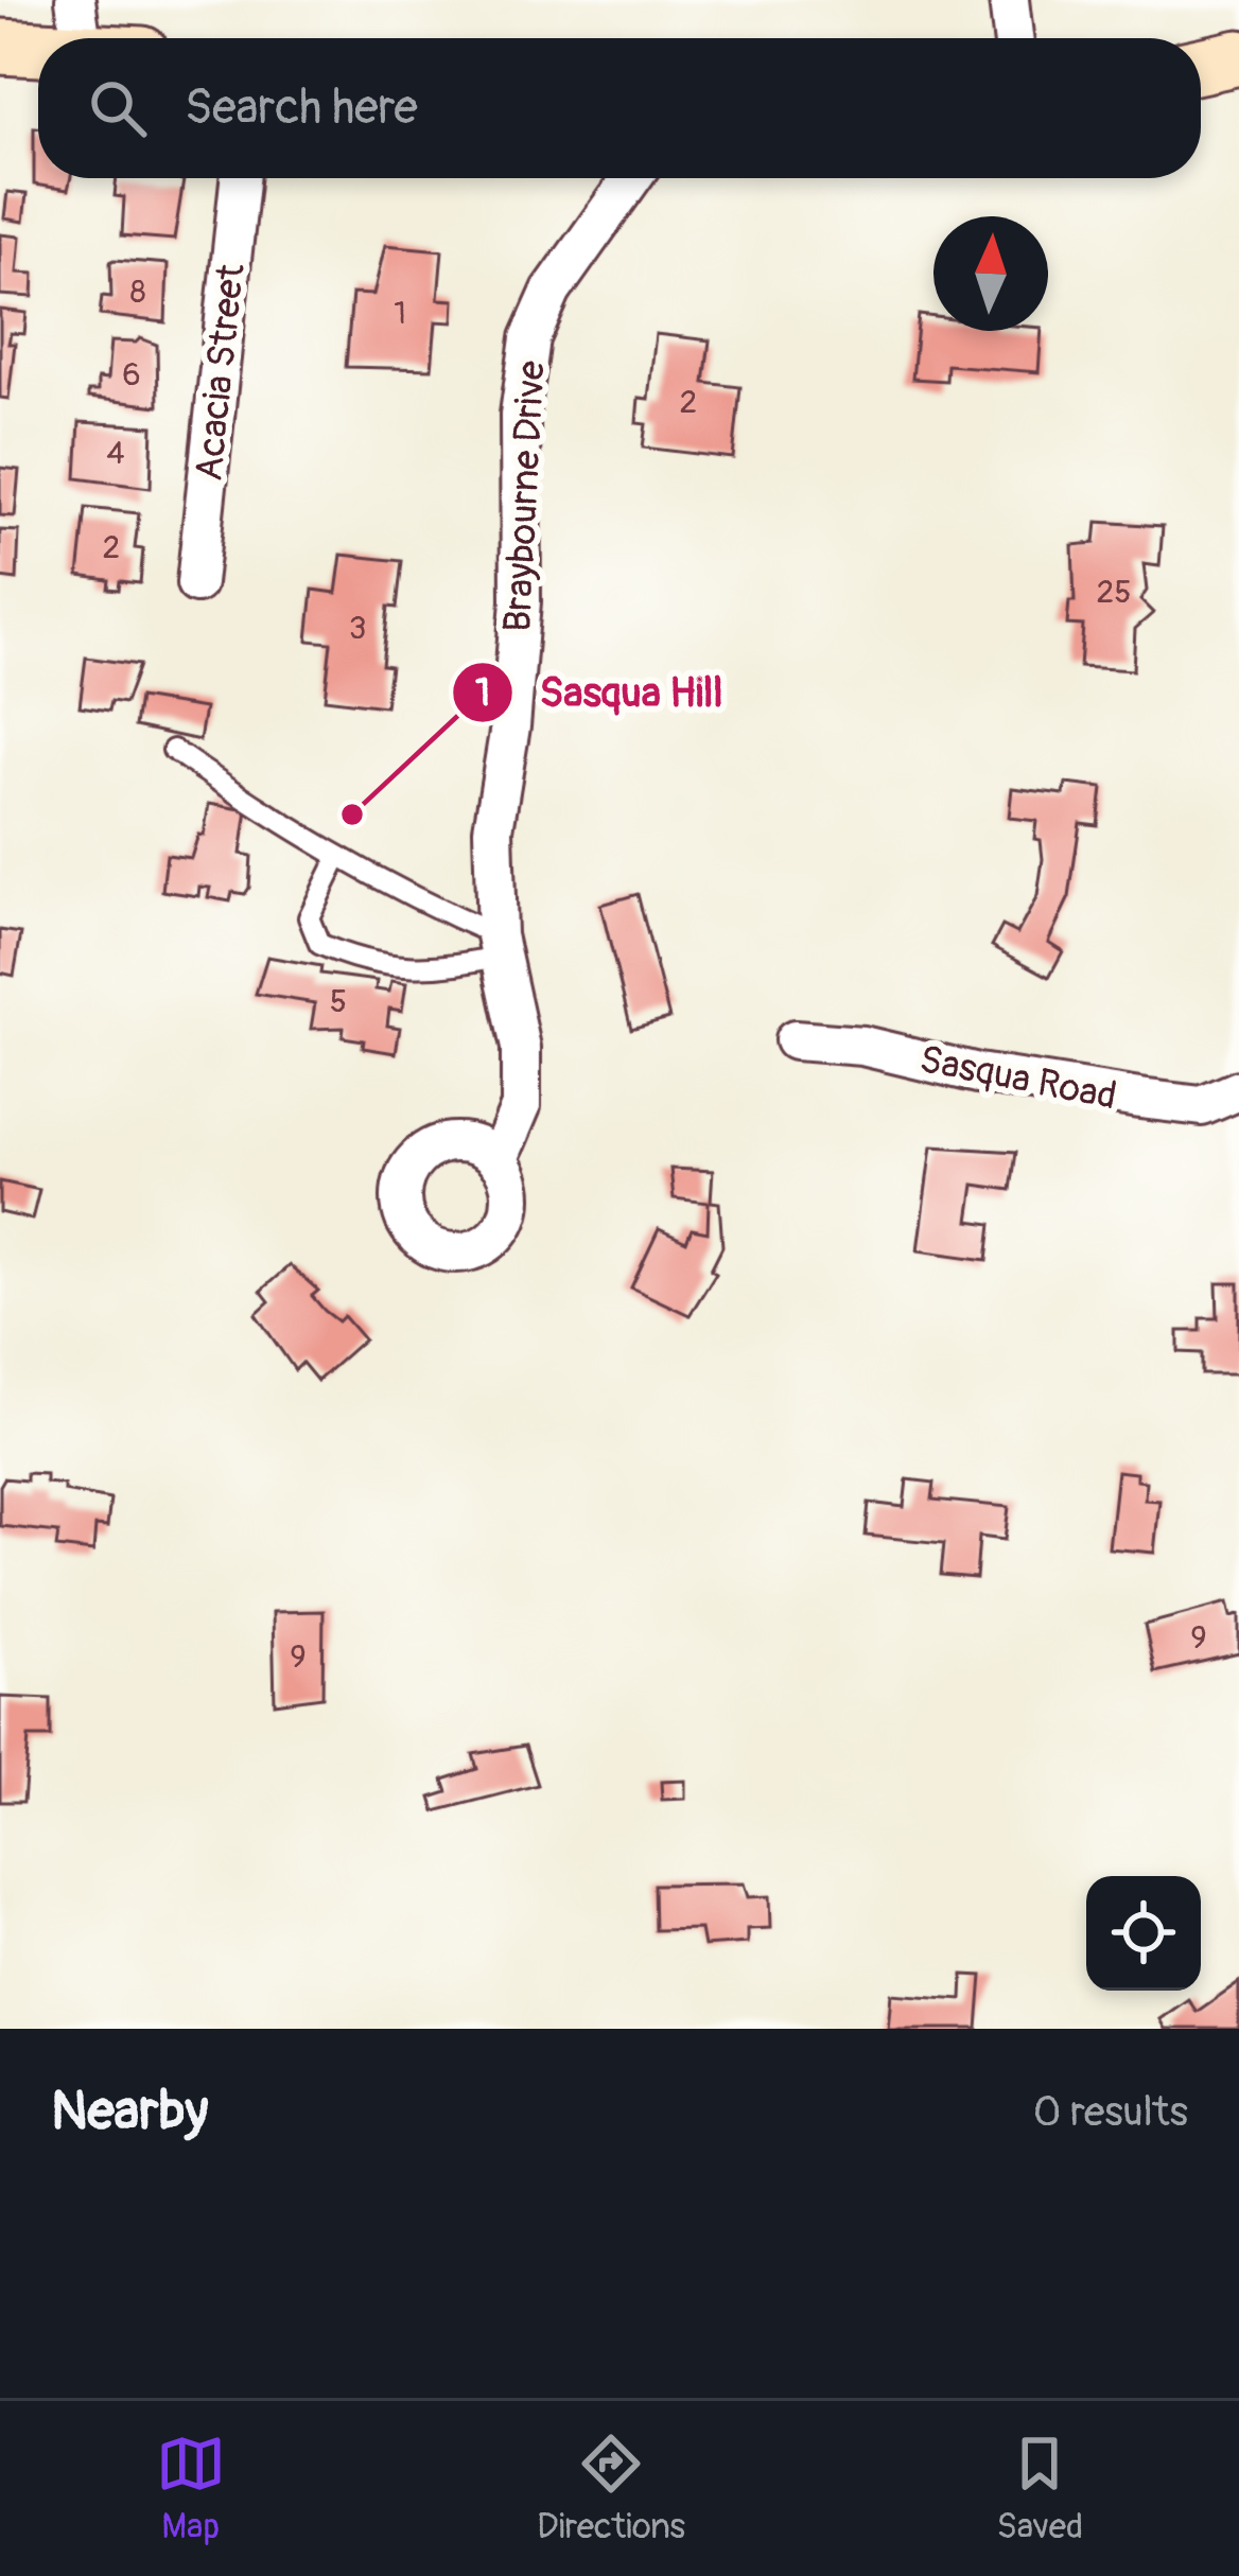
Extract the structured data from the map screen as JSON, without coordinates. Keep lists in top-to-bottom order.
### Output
{
  "streets": {
    "street": ["Acacia Street", "Braybourne Drive", "Sasqua Road"]
  },
  "places": ["Sasqua Hill"],
  "house_numbers": [
    "8",
    "1",
    "6",
    "2",
    "4",
    "2",
    "25",
    "3",
    "5",
    "9",
    "9"
  ],
  "north": "top",
  "page": {
    "search": "Search here",
    "heading": ["Nearby", "0 results"],
    "nav": ["Map", "Directions", "Saved"]
  }
}
